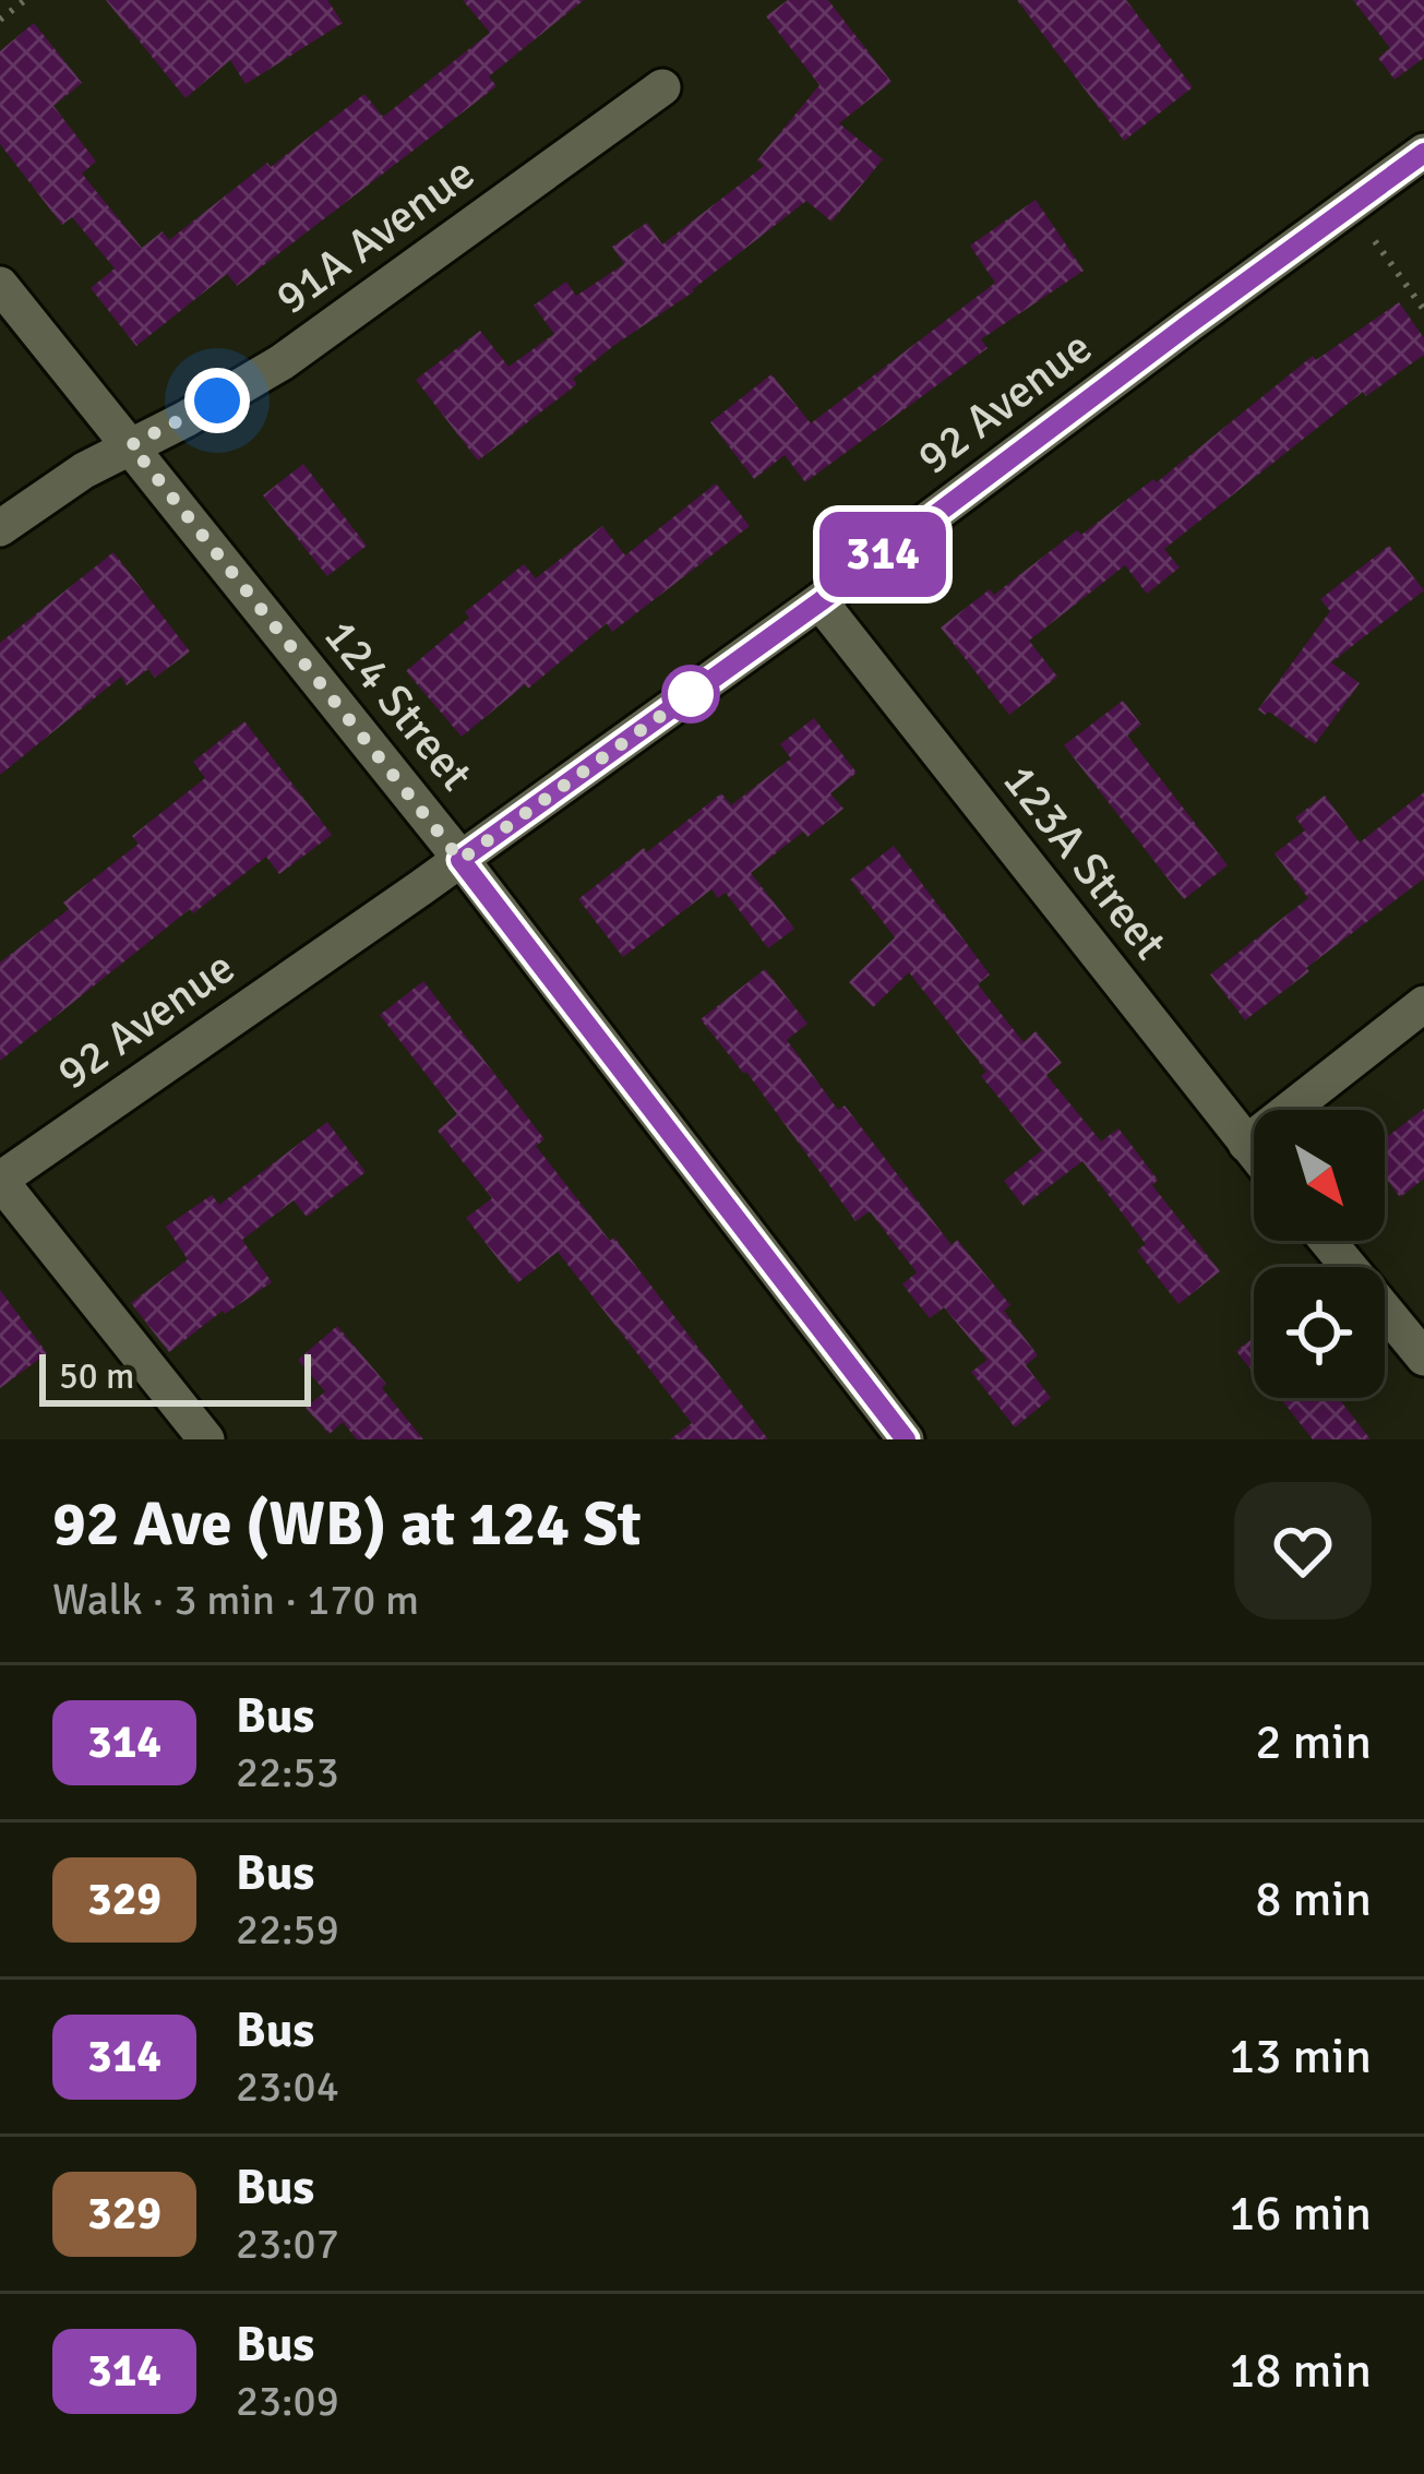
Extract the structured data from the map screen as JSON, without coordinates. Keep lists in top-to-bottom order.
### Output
{
  "streets": {
    "street": [
      "91A Avenue",
      "92 Avenue",
      "124 Street",
      "123A Street"
    ]
  },
  "crossings": [
    ["91A Avenue", "124 Street"],
    ["92 Avenue", "124 Street"],
    ["92 Avenue", "123A Street"]
  ],
  "lines": ["bus line 314"],
  "scale_bar": "50 m",
  "north": "bottom right",
  "page": {
    "on_map": "314",
    "scale": "50 m",
    "heading": ["92 Ave (WB) at 124 St", "Walk · 3 min · 170 m"],
    "list": [
      {
        "mark": "314",
        "name": "Bus",
        "note": "22:53",
        "value": "2 min"
      },
      {
        "mark": "329",
        "name": "Bus",
        "note": "22:59",
        "value": "8 min"
      },
      {
        "mark": "314",
        "name": "Bus",
        "note": "23:04",
        "value": "13 min"
      },
      {
        "mark": "329",
        "name": "Bus",
        "note": "23:07",
        "value": "16 min"
      },
      {
        "mark": "314",
        "name": "Bus",
        "note": "23:09",
        "value": "18 min"
      }
    ]
  }
}
